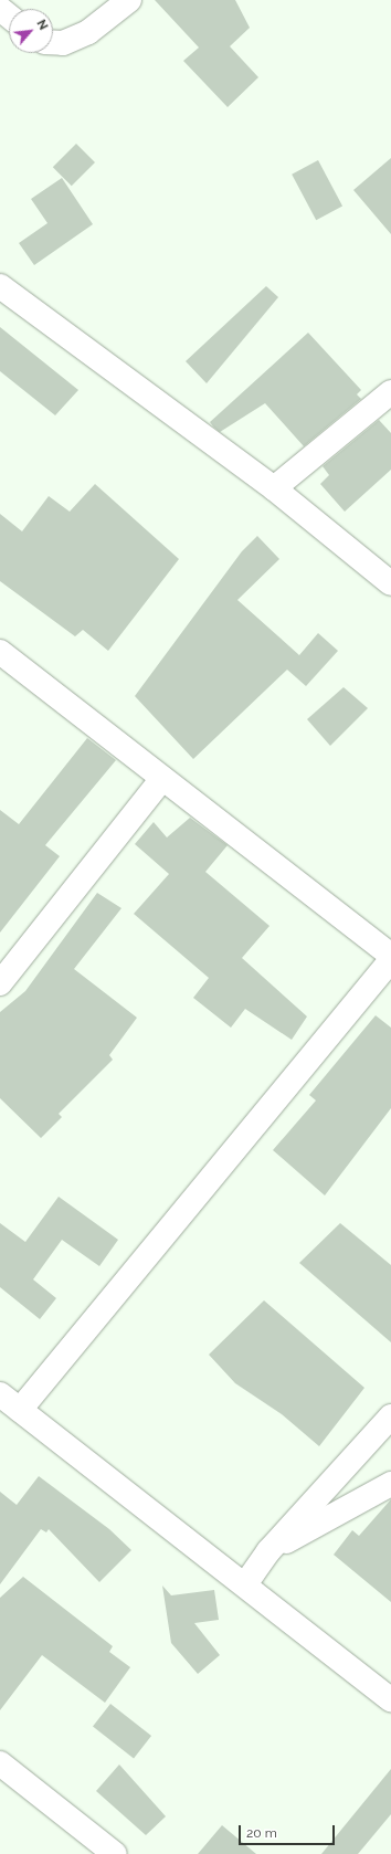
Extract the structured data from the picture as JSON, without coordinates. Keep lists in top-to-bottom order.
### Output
{
  "scale_bar": "20 m",
  "north": "top right"
}
